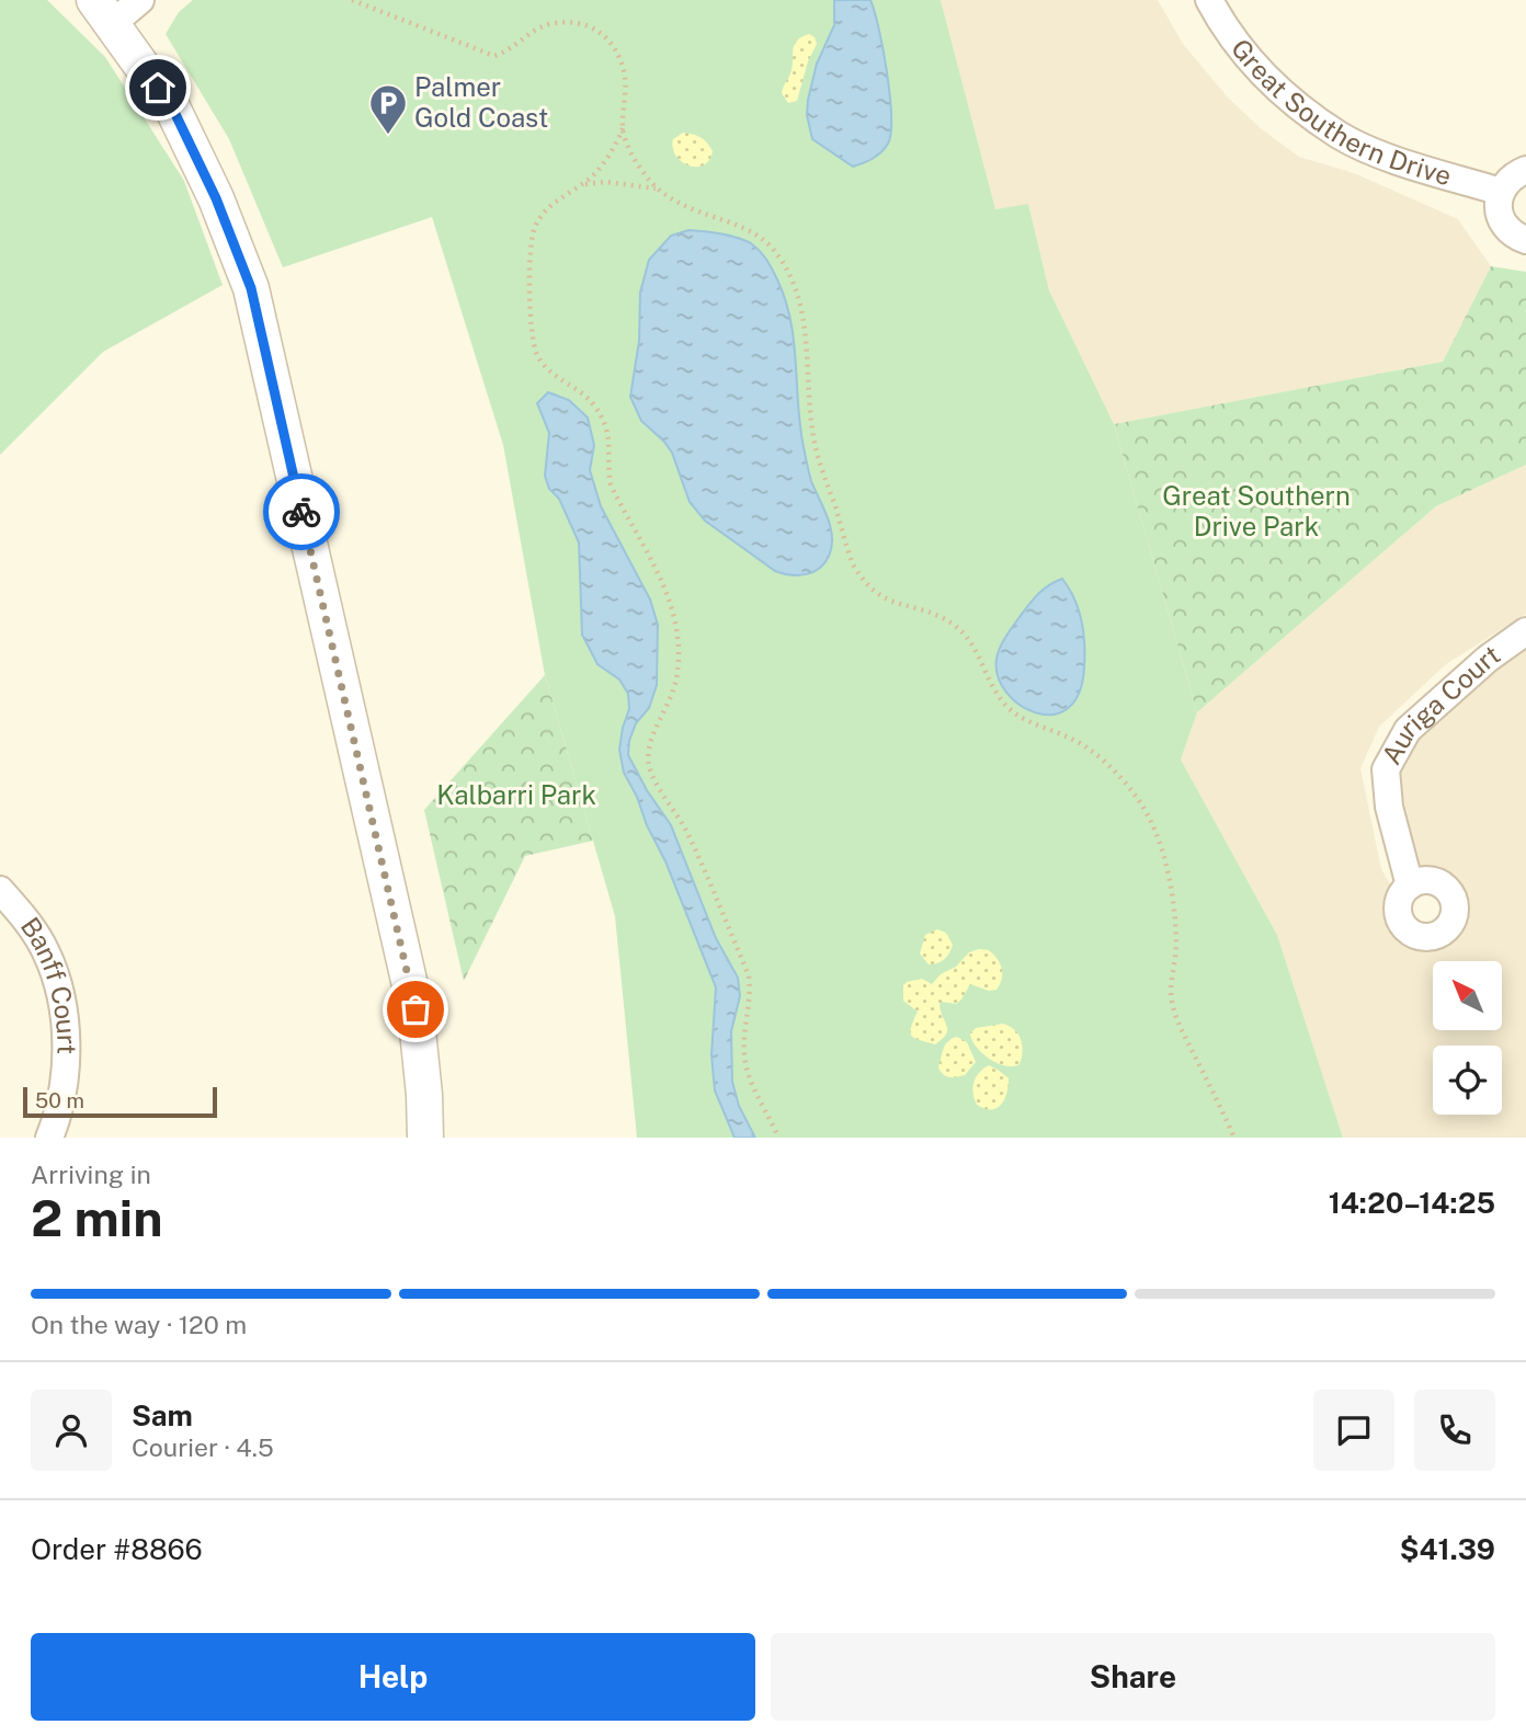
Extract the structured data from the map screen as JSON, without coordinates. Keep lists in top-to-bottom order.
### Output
{
  "streets": {
    "street": ["Great Southern Drive", "Auriga Court", "Banff Court"]
  },
  "parks": ["Great Southern Drive Park", "Kalbarri Park"],
  "places": {
    "parking": ["Palmer Gold Coast"]
  },
  "scale_bar": "50 m",
  "north": "top left",
  "page": {
    "scale": "50 m",
    "heading": ["2 min", "Arriving in", "14:20–14:25"],
    "panel": [
      "Sam",
      "Courier · 4.5",
      "Order #8866",
      "$41.39"
    ],
    "bar": "On the way · 120 m",
    "buttons": ["Help", "Share"]
  }
}
